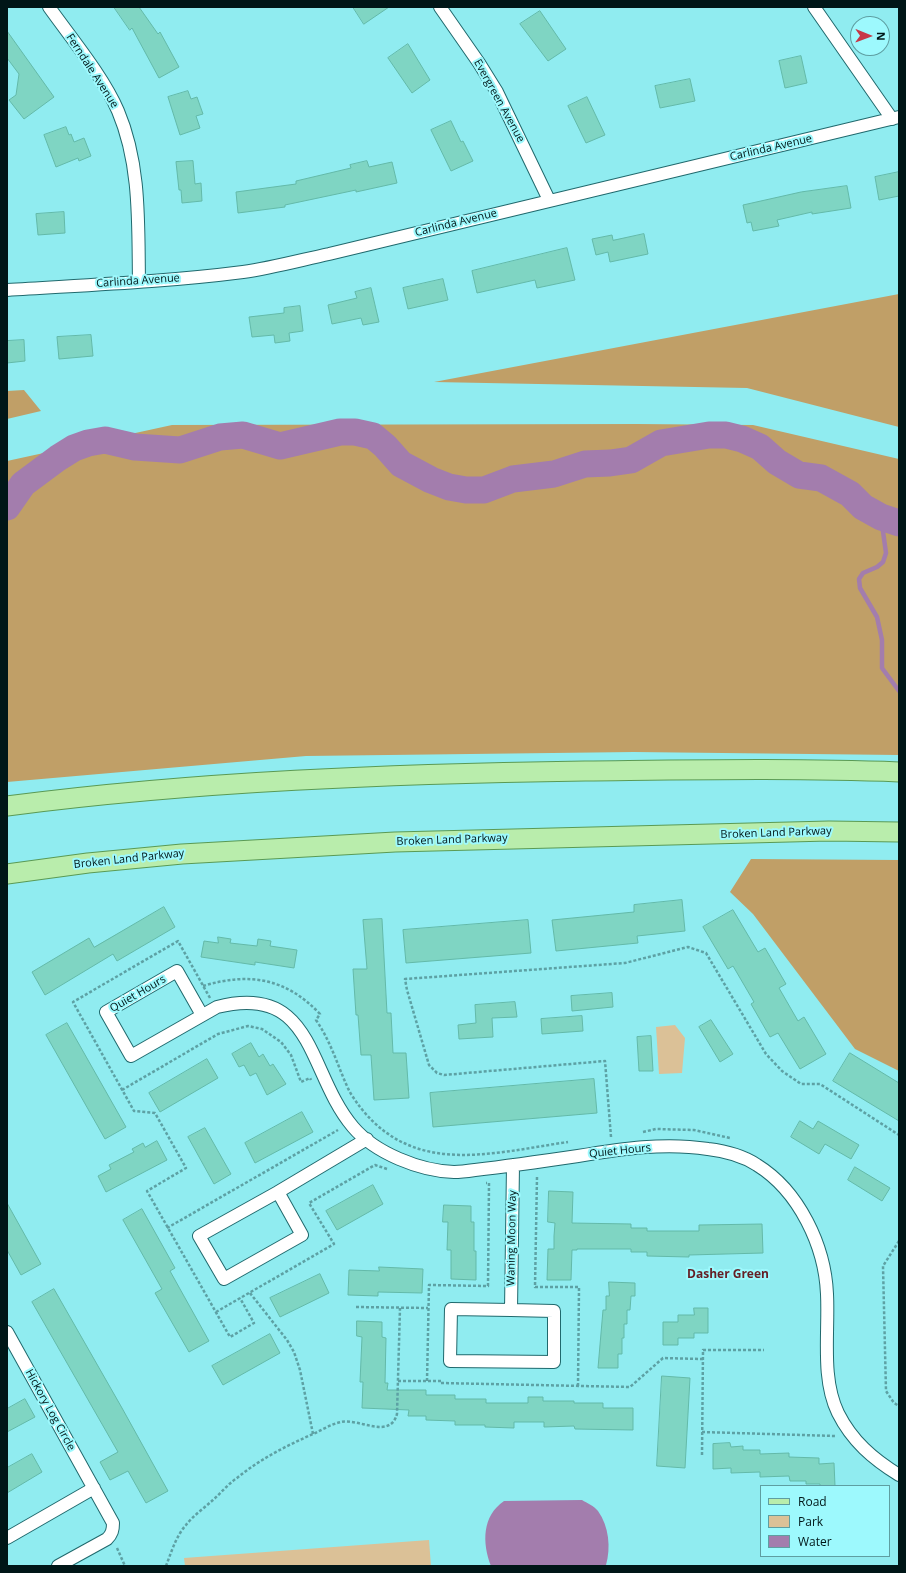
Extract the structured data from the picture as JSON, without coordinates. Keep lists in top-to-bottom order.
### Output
{
  "streets": {
    "main road": ["Broken Land Parkway"],
    "street": [
      "Ferndale Avenue",
      "Evergreen Avenue",
      "Carlinda Avenue",
      "Quiet Hours",
      "Waning Moon Way",
      "Hickory Log Circle"
    ]
  },
  "crossings": [
    ["Ferndale Avenue", "Carlinda Avenue"],
    ["Evergreen Avenue", "Carlinda Avenue"],
    ["Quiet Hours", "Waning Moon Way"]
  ],
  "districts": ["Dasher Green"],
  "legend": ["Road", "Park", "Water"],
  "north": "right"
}
